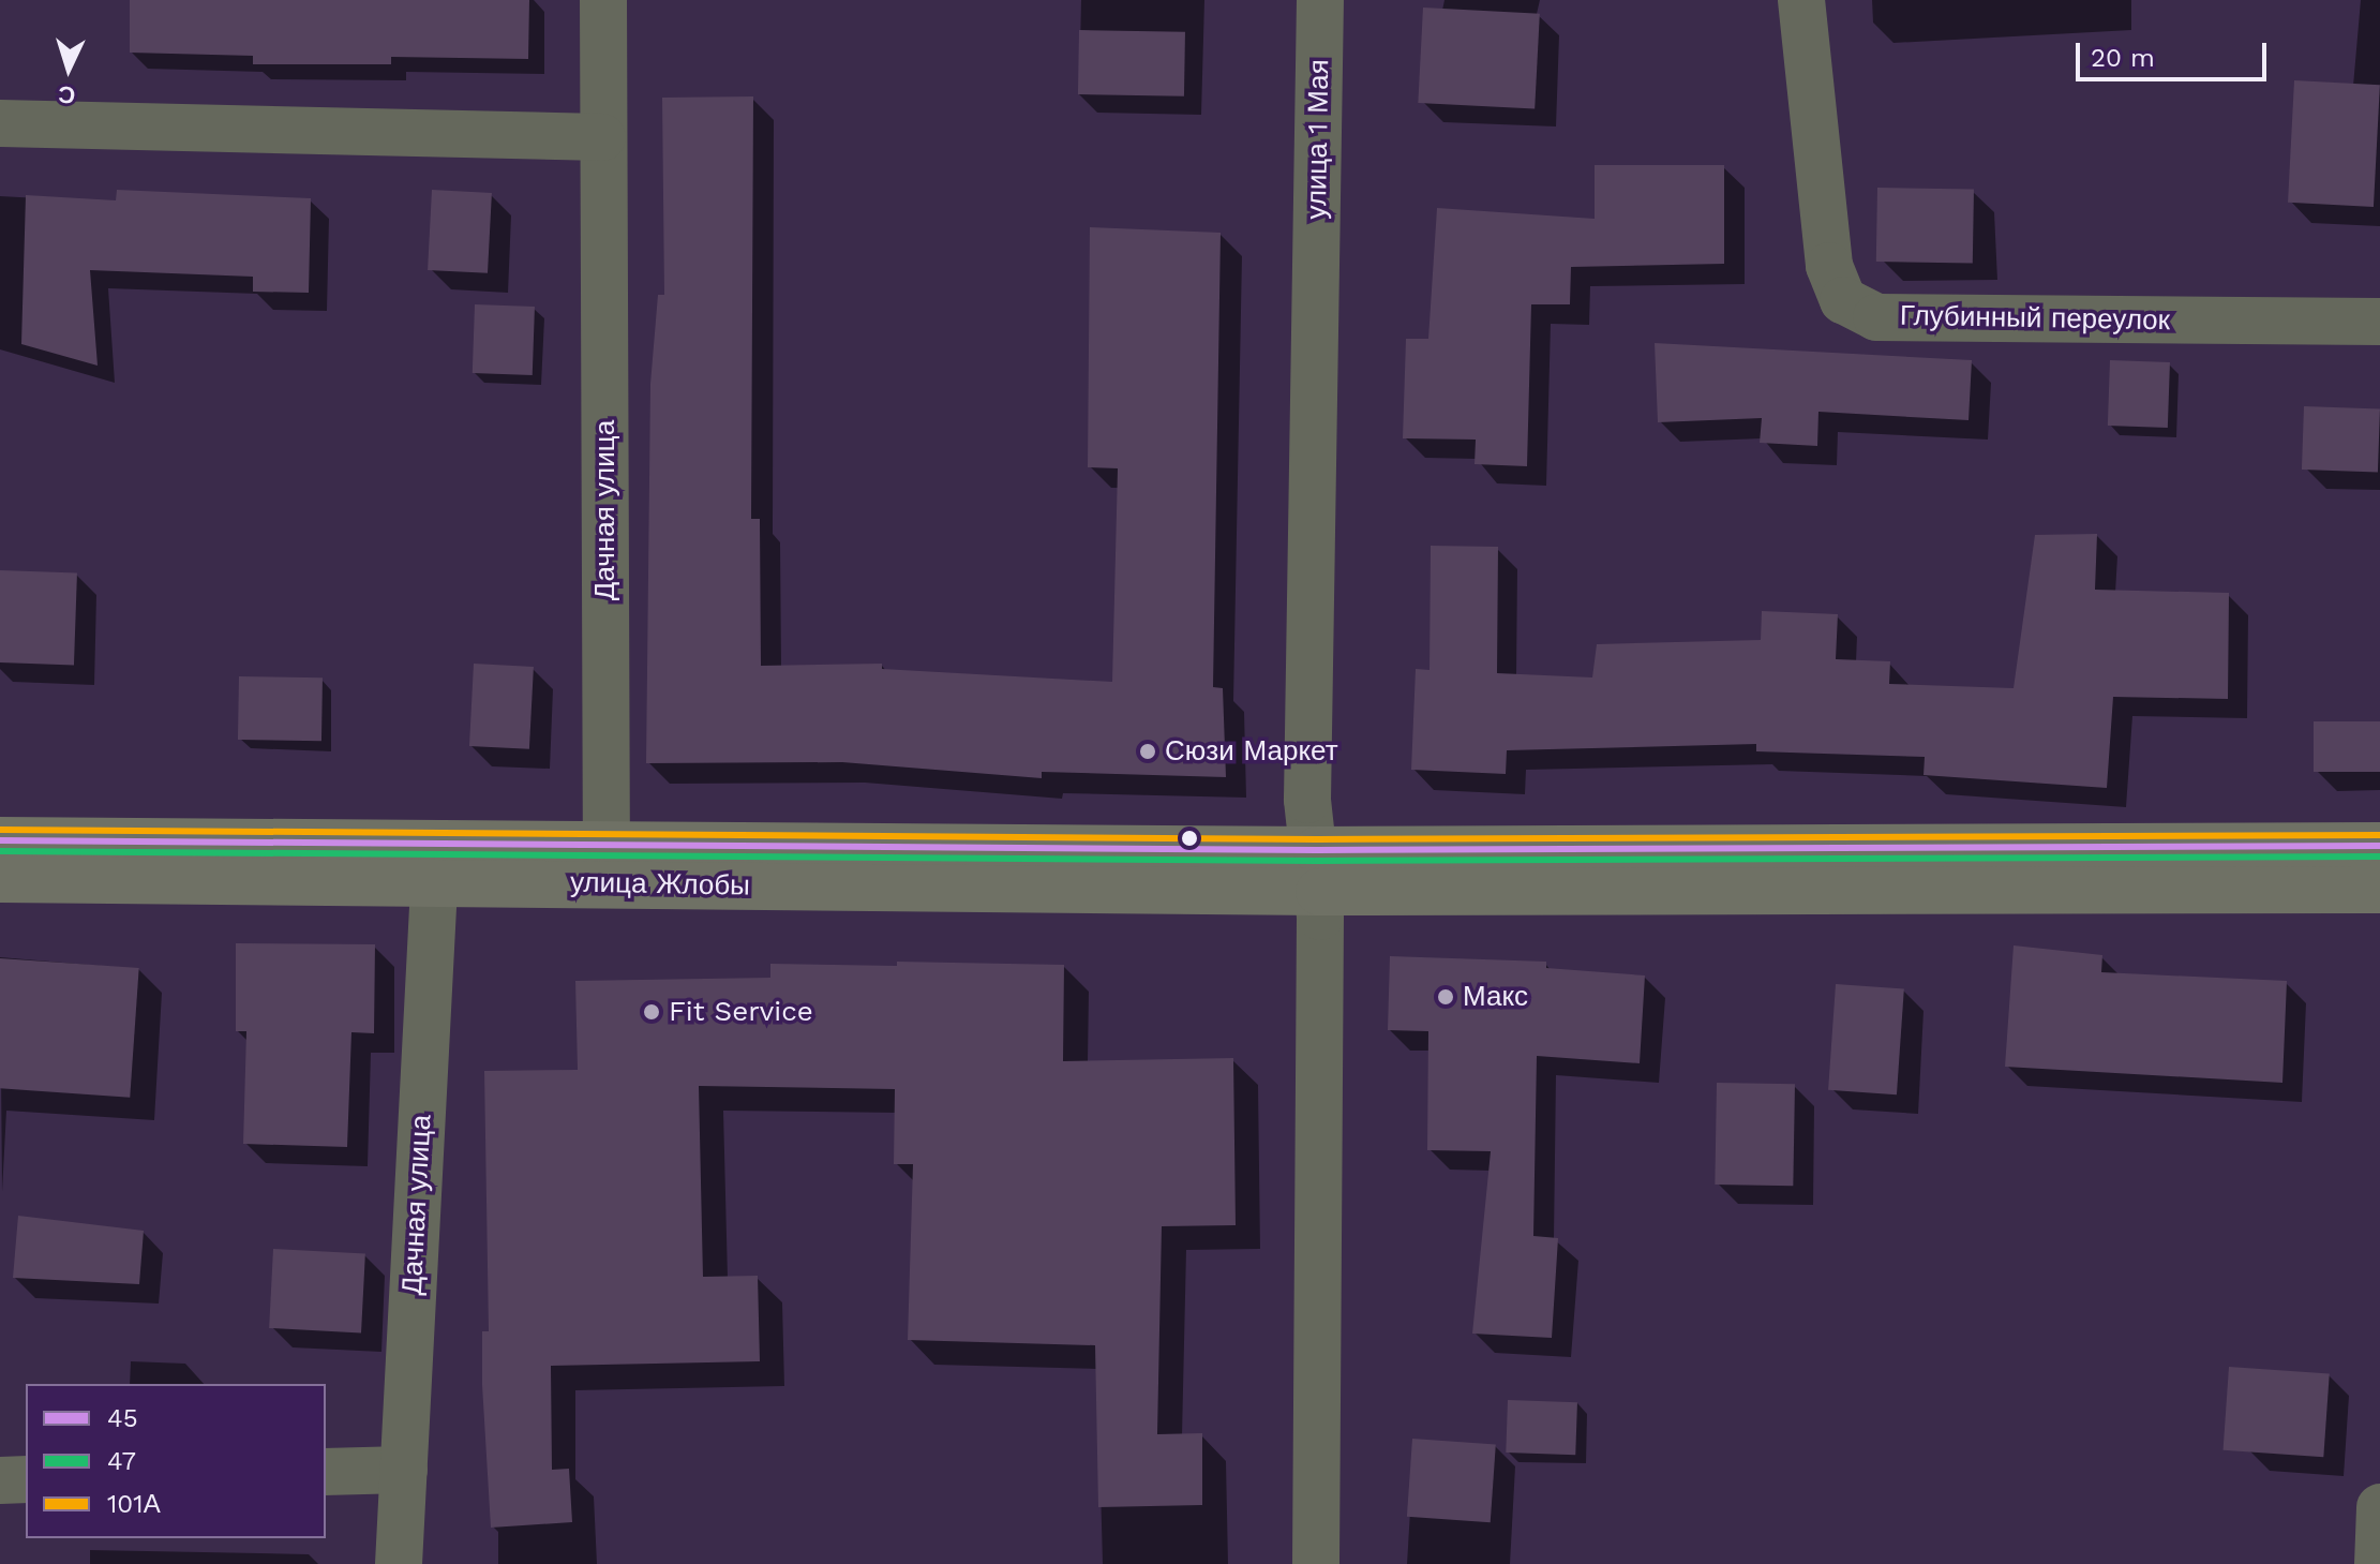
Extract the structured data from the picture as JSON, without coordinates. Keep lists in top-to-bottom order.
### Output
{
  "streets": {
    "main road": ["улица Жлобы"],
    "street": ["улица 1 Мая", "Глубинный переулок", "Дачная улица"]
  },
  "crossings": [
    ["улица 1 Мая", "улица Жлобы"],
    ["Дачная улица", "улица Жлобы"]
  ],
  "places": ["Сюзи Маркет", "Макс", "Fit Service"],
  "lines": ["transit line 101А", "transit line 45", "transit line 47"],
  "legend": ["45", "47", "101А"],
  "scale_bar": "20 m",
  "north": "bottom"
}
